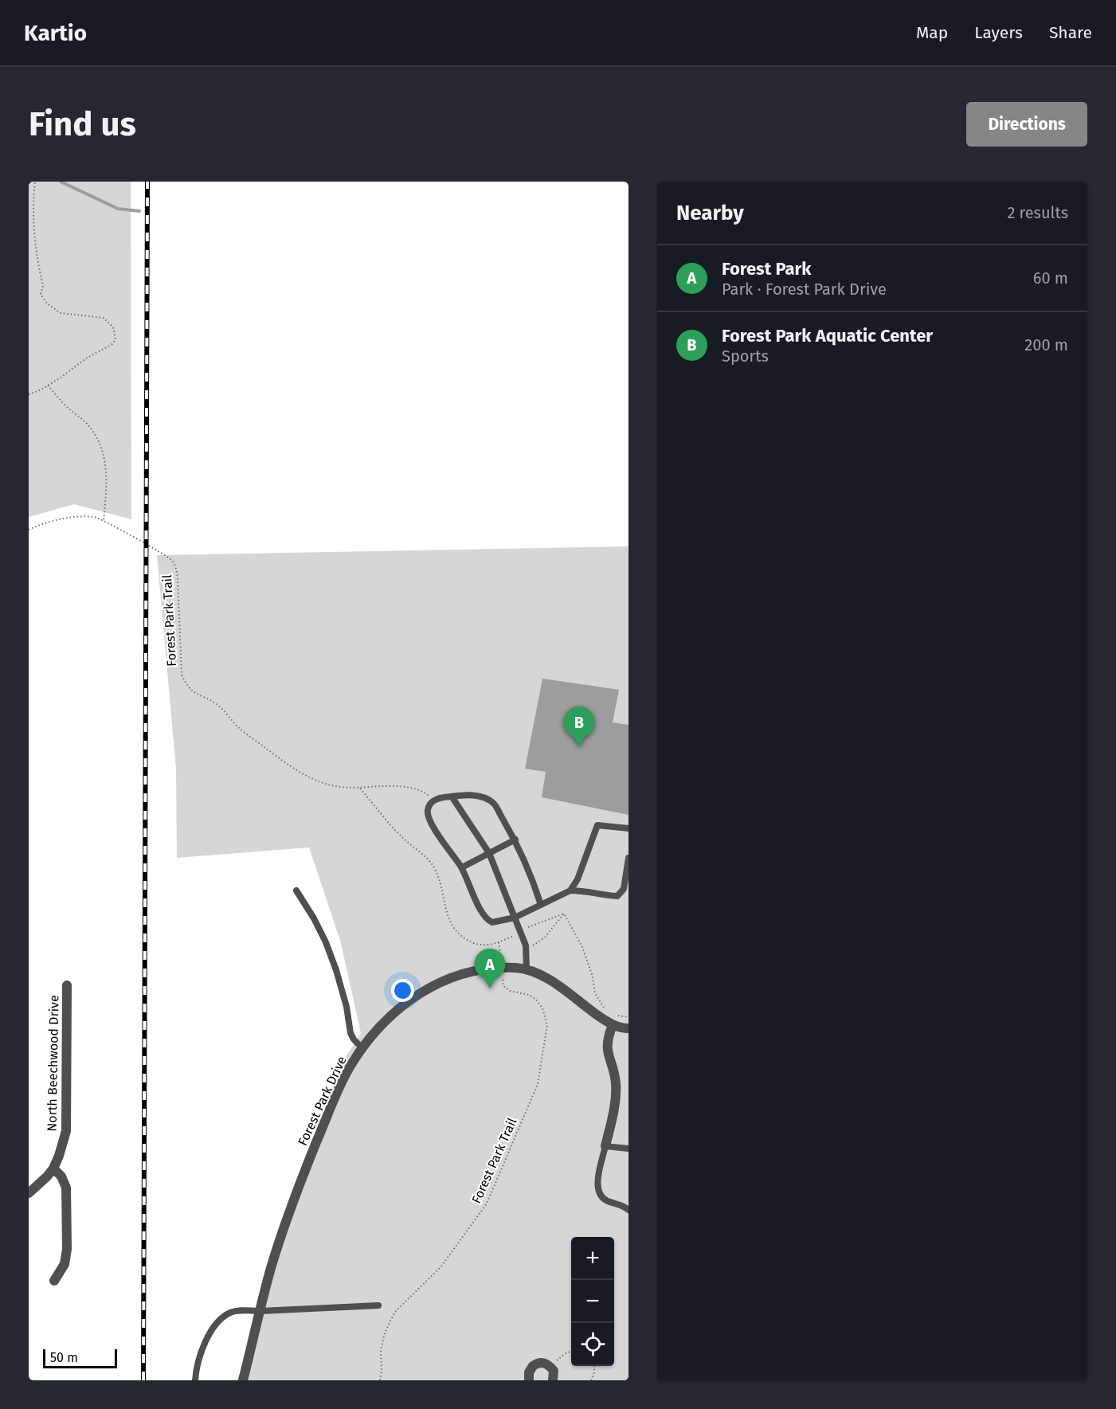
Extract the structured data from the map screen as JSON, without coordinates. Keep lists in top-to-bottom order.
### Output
{
  "streets": {
    "street": ["North Beechwood Drive", "Forest Park Drive"],
    "path": ["Forest Park Trail"]
  },
  "crossings": [
    ["Forest Park Trail", "Forest Park Drive"]
  ],
  "scale_bar": "50 m",
  "page": {
    "header": "Kartio",
    "nav": ["Map", "Layers", "Share"],
    "buttons": "Directions",
    "title": "Find us",
    "heading": ["Nearby", "2 results"],
    "list": [
      {
        "mark": "A",
        "name": "Forest Park",
        "note": "Park · Forest Park Drive",
        "value": "60 m"
      },
      {
        "mark": "B",
        "name": "Forest Park Aquatic Center",
        "note": "Sports",
        "value": "200 m"
      }
    ],
    "pins": ["B", "A"],
    "map_buttons": ["+", "−"],
    "scale": "50 m"
  }
}
